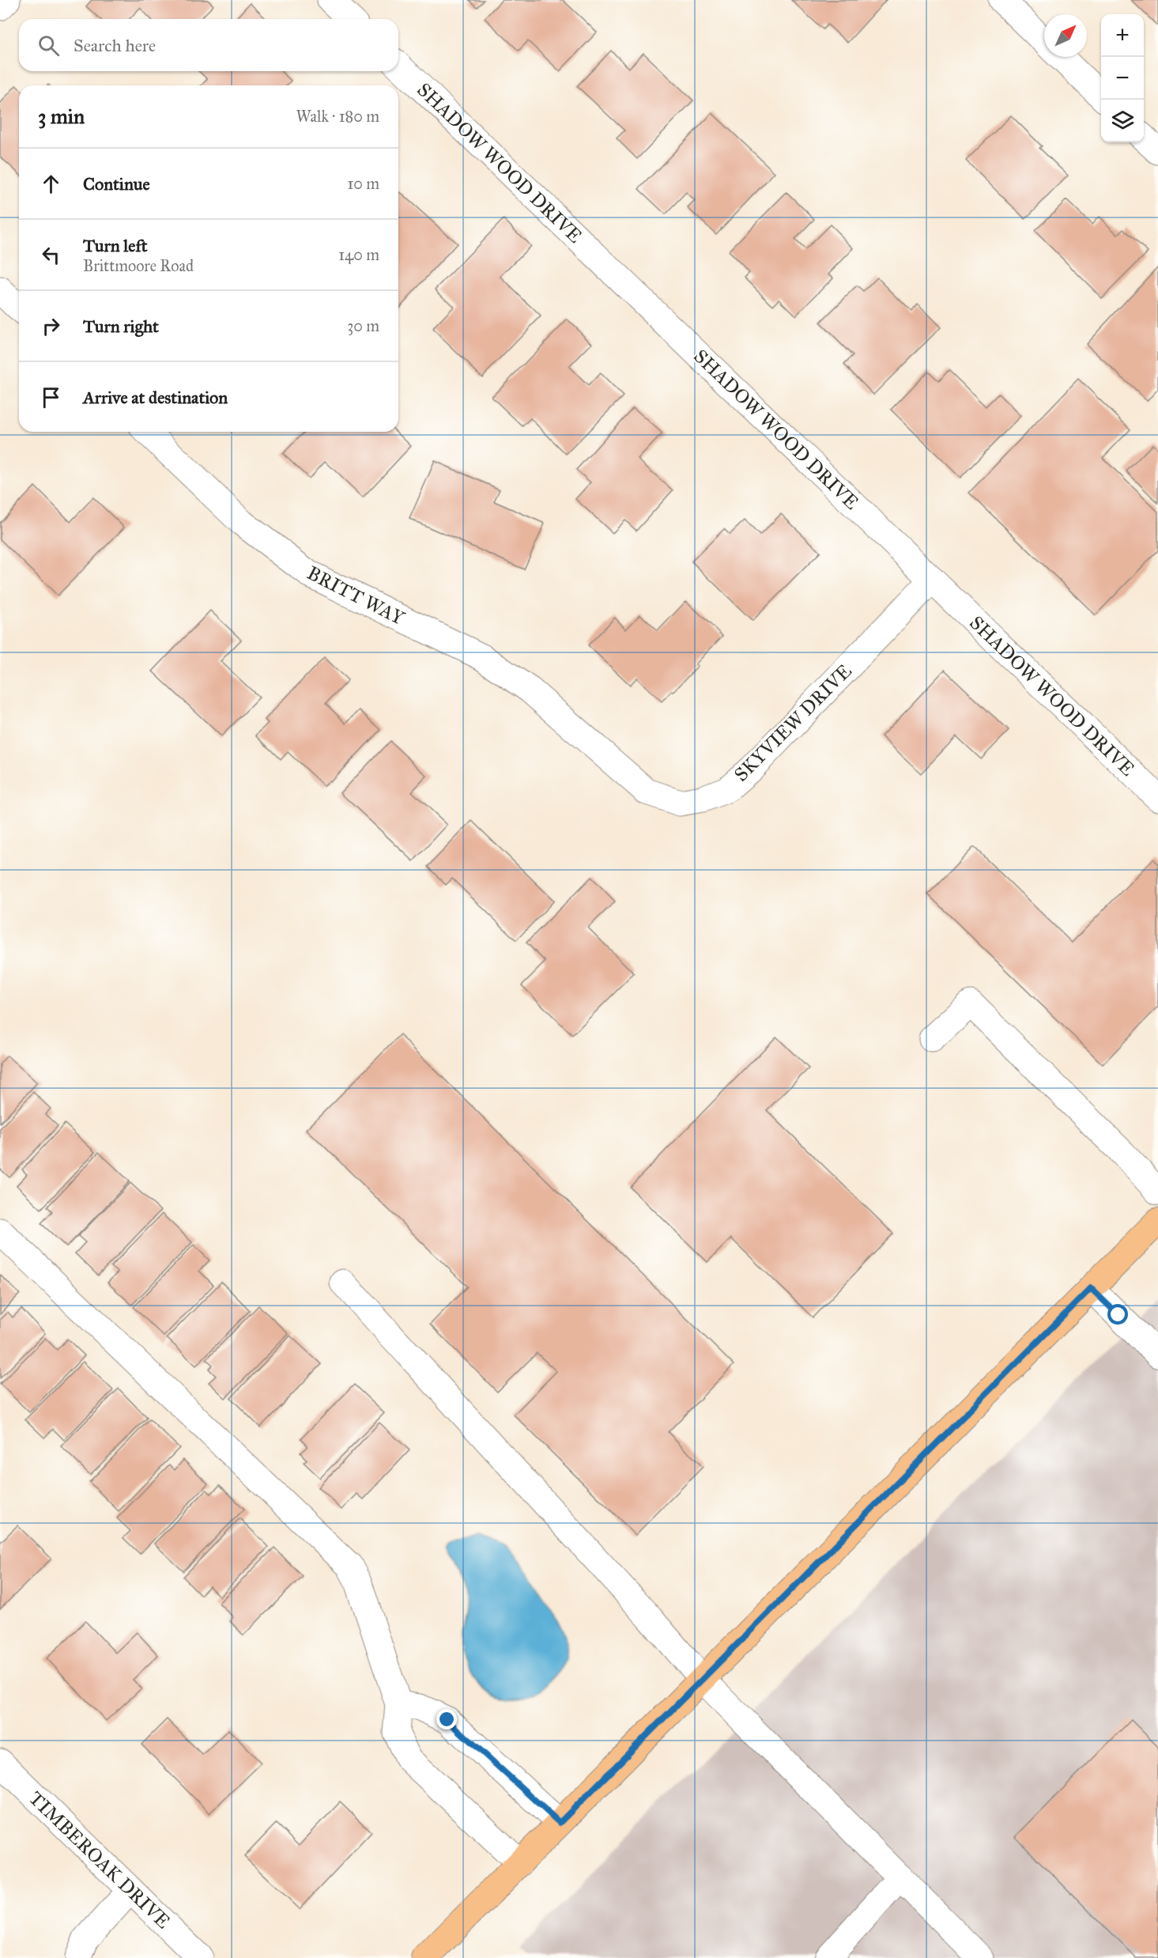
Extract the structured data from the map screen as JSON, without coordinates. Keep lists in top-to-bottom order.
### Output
{
  "streets": {
    "street": [
      "SHADOW WOOD DRIVE",
      "BRITT WAY",
      "SKYVIEW DRIVE",
      "TIMBEROAK DRIVE"
    ]
  },
  "crossings": [
    ["SHADOW WOOD DRIVE", "SKYVIEW DRIVE"],
    ["BRITT WAY", "SKYVIEW DRIVE"]
  ],
  "north": "top right",
  "page": {
    "map_buttons": ["+", "−"],
    "search": "Search here",
    "heading": ["3 min", "Walk · 180 m"],
    "list": [
      ["Continue", "10 m"],
      ["Turn left", "Brittmoore Road", "140 m"],
      ["Turn right", "30 m"],
      "Arrive at destination"
    ]
  }
}
